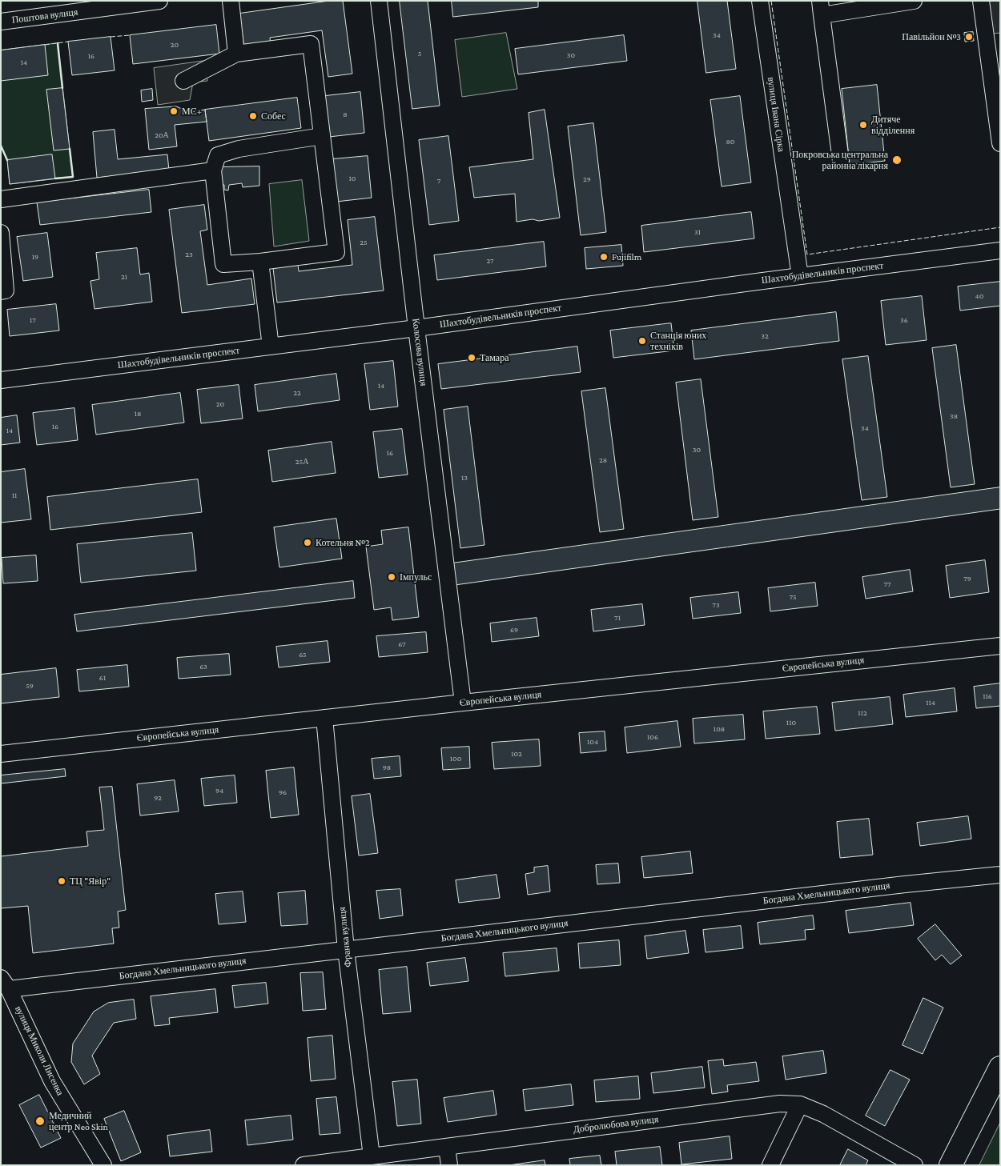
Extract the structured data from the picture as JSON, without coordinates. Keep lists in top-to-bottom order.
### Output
{
  "streets": {
    "street": [
      "Поштова вулиця",
      "вулиця Івана Сірка",
      "Шахтобудівельників проспект",
      "Колосова вулиця",
      "Європейська вулиця",
      "Богдана Хмельницького вулиця",
      "Франка вулиця",
      "вулиця Миколи Лисенка",
      "Добролюбова вулиця"
    ]
  },
  "crossings": [
    ["вулиця Івана Сірка", "Шахтобудівельників проспект"],
    ["Шахтобудівельників проспект", "Колосова вулиця"],
    ["Колосова вулиця", "Європейська вулиця"],
    ["Європейська вулиця", "Франка вулиця"],
    ["Богдана Хмельницького вулиця", "Франка вулиця"],
    ["Богдана Хмельницького вулиця", "вулиця Миколи Лисенка"],
    ["Франка вулиця", "Добролюбова вулиця"]
  ],
  "places": [
    "Павільйон №3",
    "МС+",
    "Собес",
    "Дитяче відділення",
    "Покровська центральна районна лікарня",
    "Fujifilm",
    "Станція юних техніків",
    "Тамара",
    "Котельня №2",
    "Імпульс",
    "ТЦ \"Явір\"",
    "Медичний центр Neo Skin"
  ],
  "house_numbers": [
    "34",
    "20",
    "5",
    "30",
    "16",
    "14",
    "8",
    "20А",
    "80",
    "10",
    "29",
    "7",
    "31",
    "25",
    "23",
    "19",
    "27",
    "21",
    "40",
    "17",
    "36",
    "32",
    "14",
    "22",
    "20",
    "18",
    "38",
    "16",
    "34",
    "14",
    "30",
    "16",
    "28",
    "25А",
    "13",
    "11",
    "79",
    "77",
    "75",
    "73",
    "71",
    "69",
    "67",
    "65",
    "63",
    "61",
    "59",
    "116",
    "114",
    "112",
    "110",
    "108",
    "106",
    "104",
    "102",
    "100",
    "98",
    "94",
    "96",
    "92"
  ]
}
